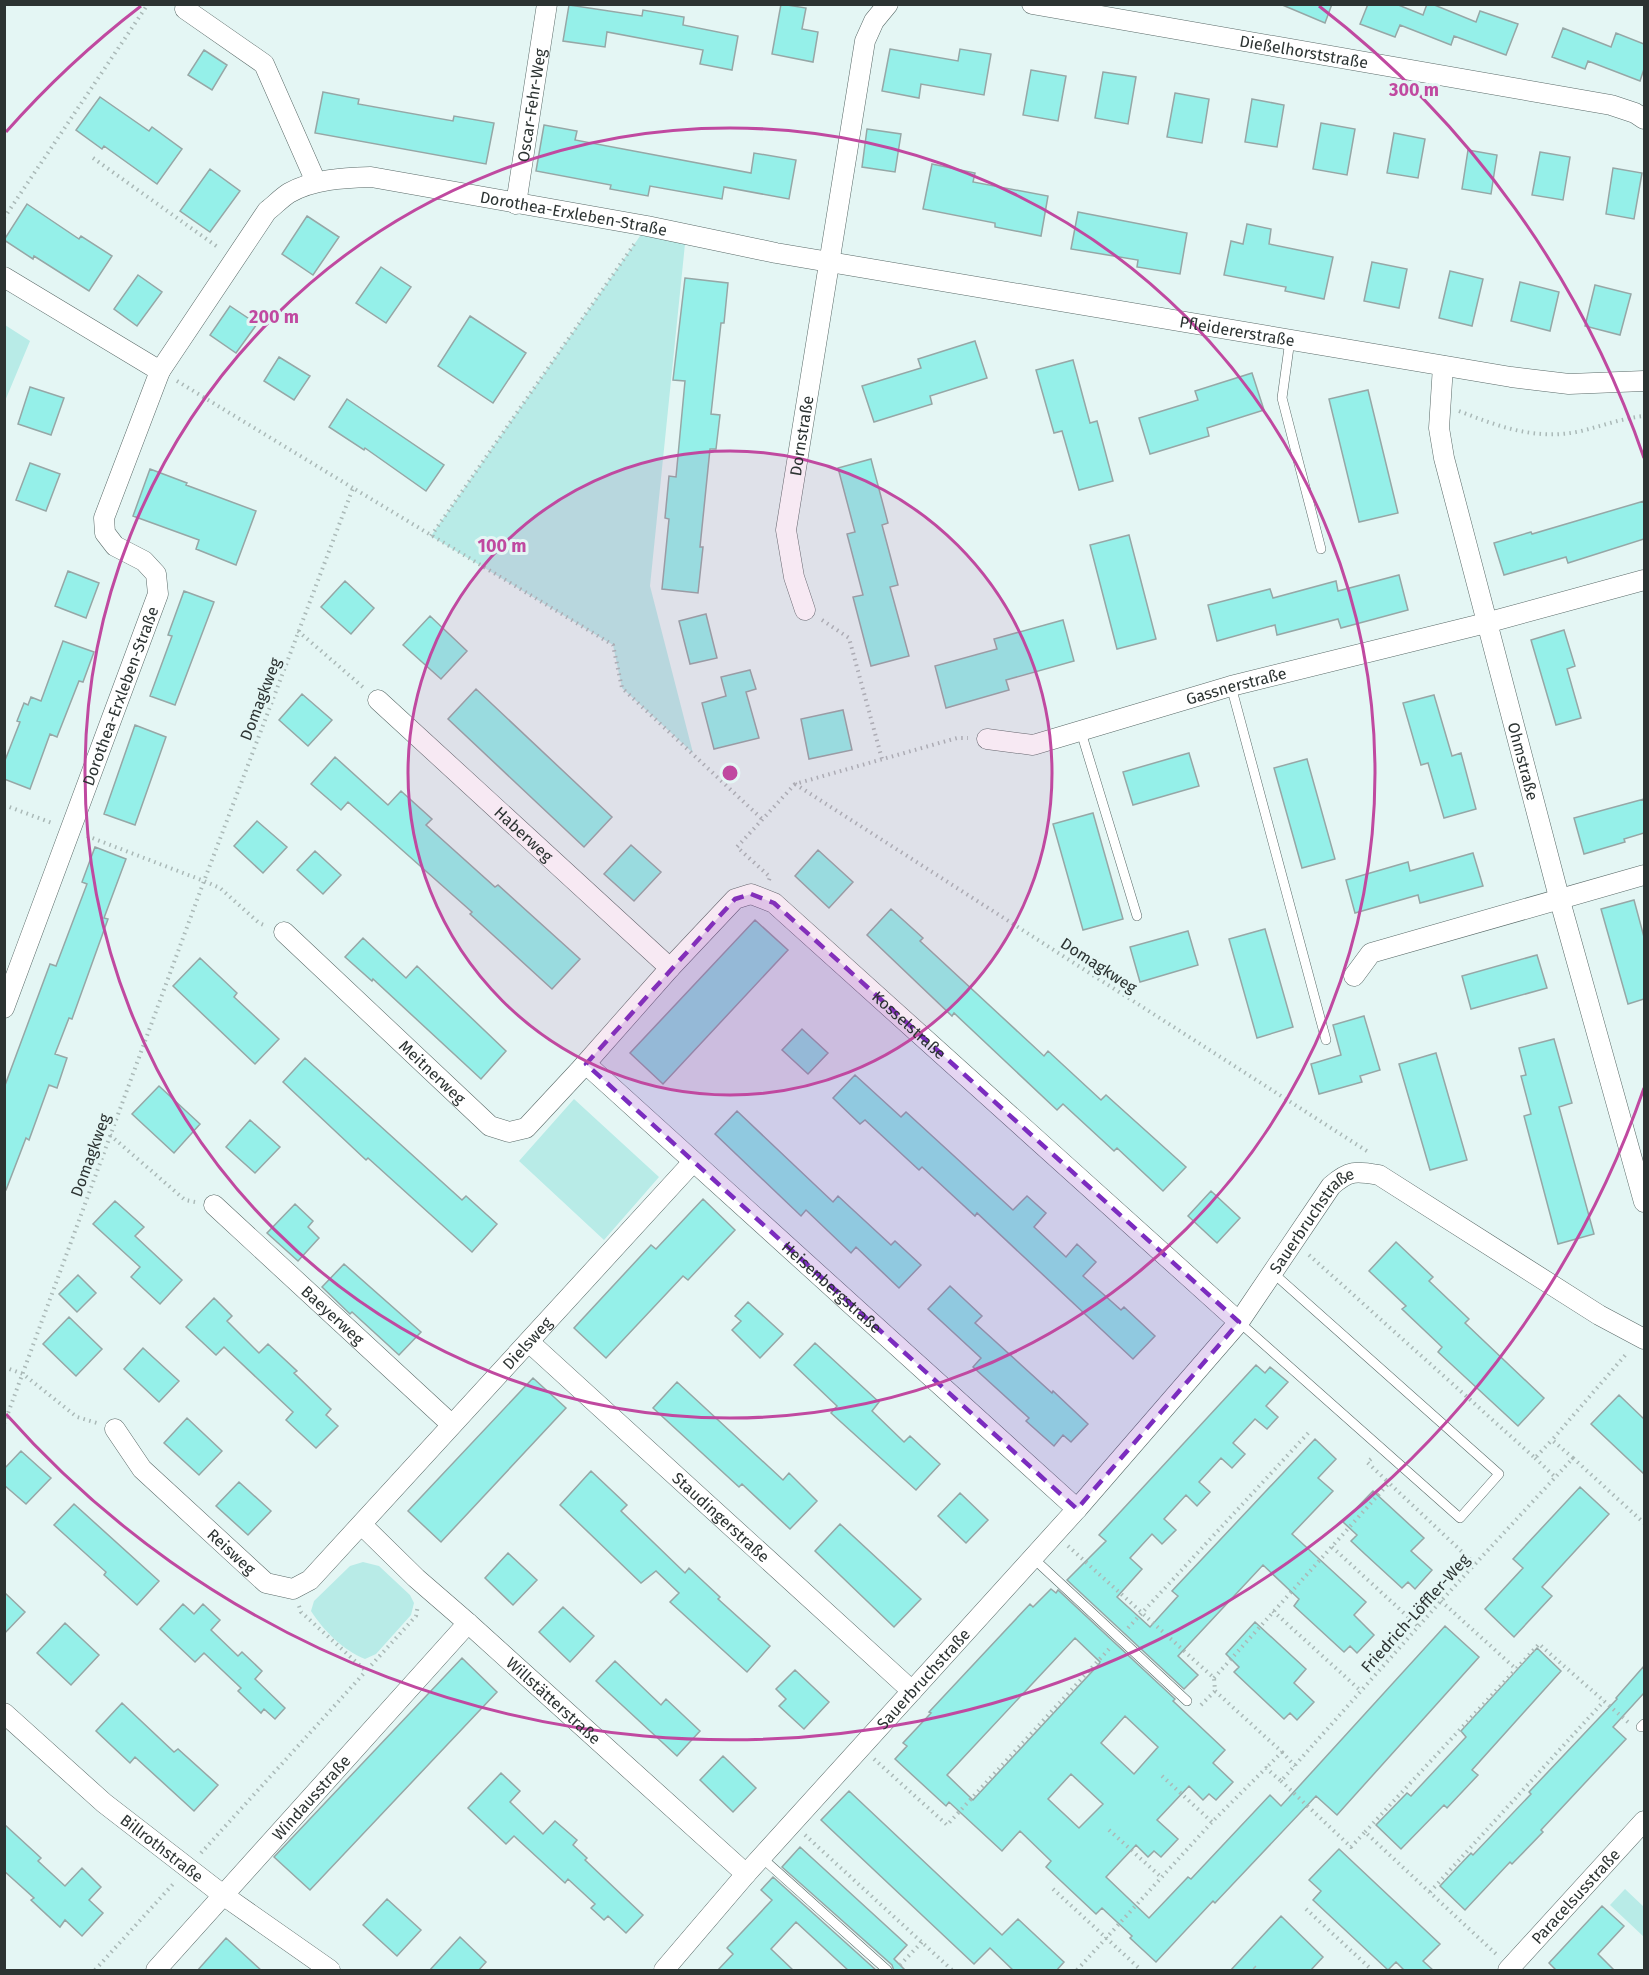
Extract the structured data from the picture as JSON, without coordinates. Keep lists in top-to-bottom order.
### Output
{
  "streets": {
    "street": [
      "Dießelhorststraße",
      "Oscar-Fehr-Weg",
      "Dorothea-Erxleben-Straße",
      "Pfleidererstraße",
      "Dornstraße",
      "Gassnerstraße",
      "Ohmstraße",
      "Haberweg",
      "Kosselstraße",
      "Meitnerweg",
      "Sauerbruchstraße",
      "Heisenbergstraße",
      "Baeyerweg",
      "Dielsweg",
      "Staudingerstraße",
      "Reisweg",
      "Willstätterstraße",
      "Windausstraße",
      "Billrothstraße",
      "Paracelsusstraße"
    ],
    "path": ["Domagkweg", "Friedrich-Löffler-Weg"]
  },
  "crossings": [
    ["Oscar-Fehr-Weg", "Dorothea-Erxleben-Straße"],
    ["Dorothea-Erxleben-Straße", "Pfleidererstraße"],
    ["Dorothea-Erxleben-Straße", "Dornstraße"],
    ["Pfleidererstraße", "Dornstraße"],
    ["Pfleidererstraße", "Ohmstraße"],
    ["Gassnerstraße", "Ohmstraße"],
    ["Domagkweg", "Sauerbruchstraße"],
    ["Kosselstraße", "Sauerbruchstraße"],
    ["Meitnerweg", "Heisenbergstraße"],
    ["Sauerbruchstraße", "Heisenbergstraße"],
    ["Sauerbruchstraße", "Staudingerstraße"],
    ["Sauerbruchstraße", "Willstätterstraße"],
    ["Heisenbergstraße", "Dielsweg"],
    ["Baeyerweg", "Dielsweg"],
    ["Dielsweg", "Staudingerstraße"],
    ["Dielsweg", "Willstätterstraße"],
    ["Willstätterstraße", "Windausstraße"],
    ["Windausstraße", "Billrothstraße"]
  ],
  "rings": ["300 m", "200 m", "100 m"]
}
